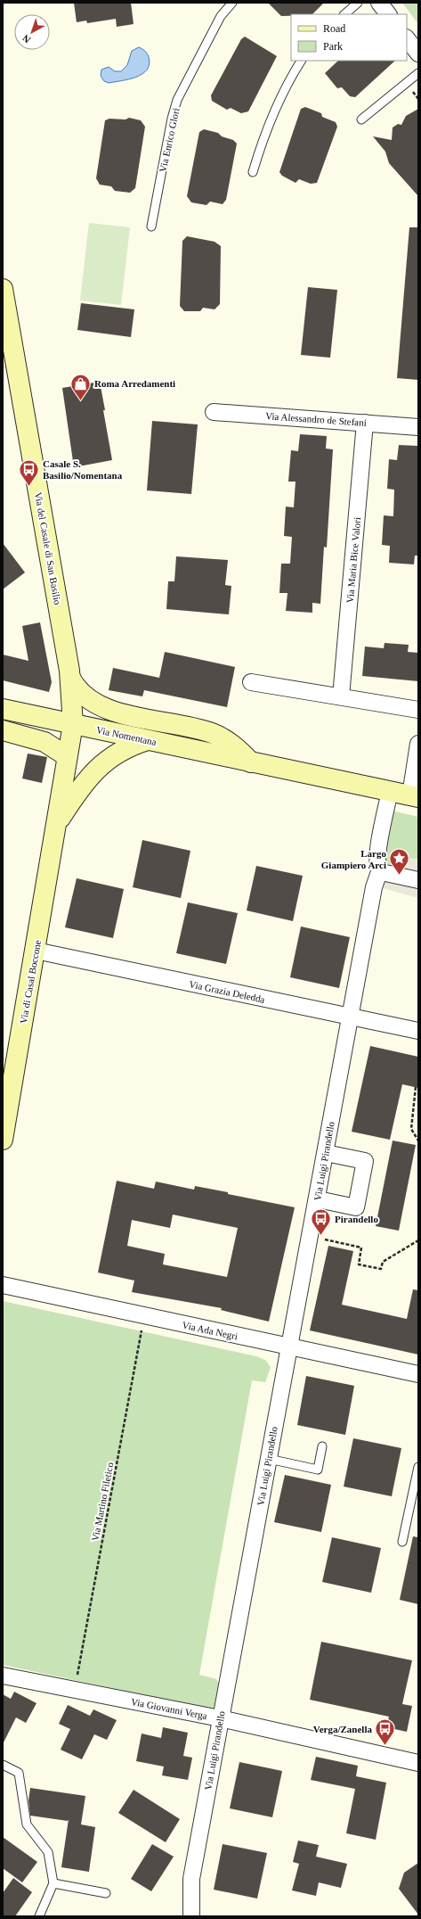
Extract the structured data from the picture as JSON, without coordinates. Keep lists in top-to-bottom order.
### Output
{
  "streets": {
    "street": [
      "Via Alessandro de Stefani",
      "Via del Casale di San Basilio",
      "Via Maria Bice Valori",
      "Via Nomentana",
      "Via di Casal Boccone",
      "Via Grazia Deledda",
      "Via Luigi Pirandello",
      "Via Ada Negri",
      "Via Giovanni Verga"
    ],
    "lane": ["Via Enrico Glori"],
    "path": ["Via Martino Filetico"]
  },
  "crossings": [
    ["Via Alessandro de Stefani", "Via Maria Bice Valori"],
    ["Via del Casale di San Basilio", "Via Nomentana"],
    ["Via del Casale di San Basilio", "Via di Casal Boccone"],
    ["Via Nomentana", "Via di Casal Boccone"],
    ["Via Nomentana", "Via Luigi Pirandello"],
    ["Via di Casal Boccone", "Via Grazia Deledda"],
    ["Via Grazia Deledda", "Via Luigi Pirandello"],
    ["Via Luigi Pirandello", "Via Ada Negri"],
    ["Via Luigi Pirandello", "Via Giovanni Verga"],
    ["Via Ada Negri", "Via Martino Filetico"],
    ["Via Martino Filetico", "Via Giovanni Verga"]
  ],
  "places": {
    "shop": ["Roma Arredamenti"],
    "bus stop": ["Casale S. Basilio/Nomentana", "Pirandello", "Verga/Zanella"],
    "place": ["Largo Giampiero Arci"]
  },
  "legend": ["Road", "Park"],
  "north": "bottom left"
}
